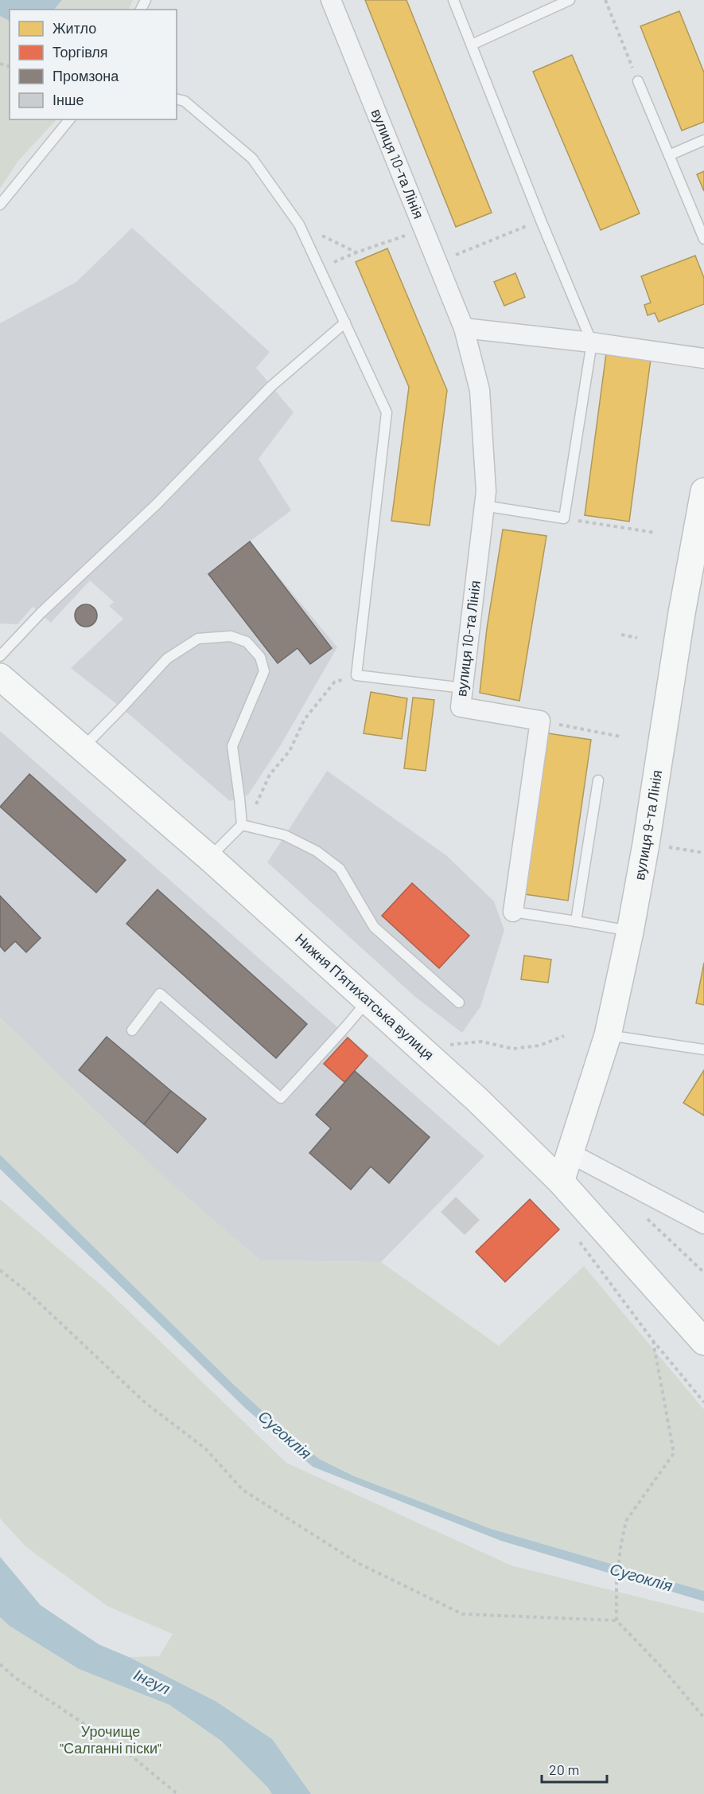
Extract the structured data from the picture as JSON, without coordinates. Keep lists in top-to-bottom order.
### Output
{
  "streets": {
    "street": ["вулиця 10-та Лінія", "вулиця 9-та Лінія", "Нижня Пʼятихатська вулиця"]
  },
  "crossings": [
    ["вулиця 9-та Лінія", "Нижня Пʼятихатська вулиця"]
  ],
  "water": ["Сугоклія", "Інгул"],
  "parks": ["Урочище \"Салганні піски\""],
  "legend": [
    "Житло",
    "Торгівля",
    "Промзона",
    "Інше"
  ],
  "scale_bar": "20 m"
}
